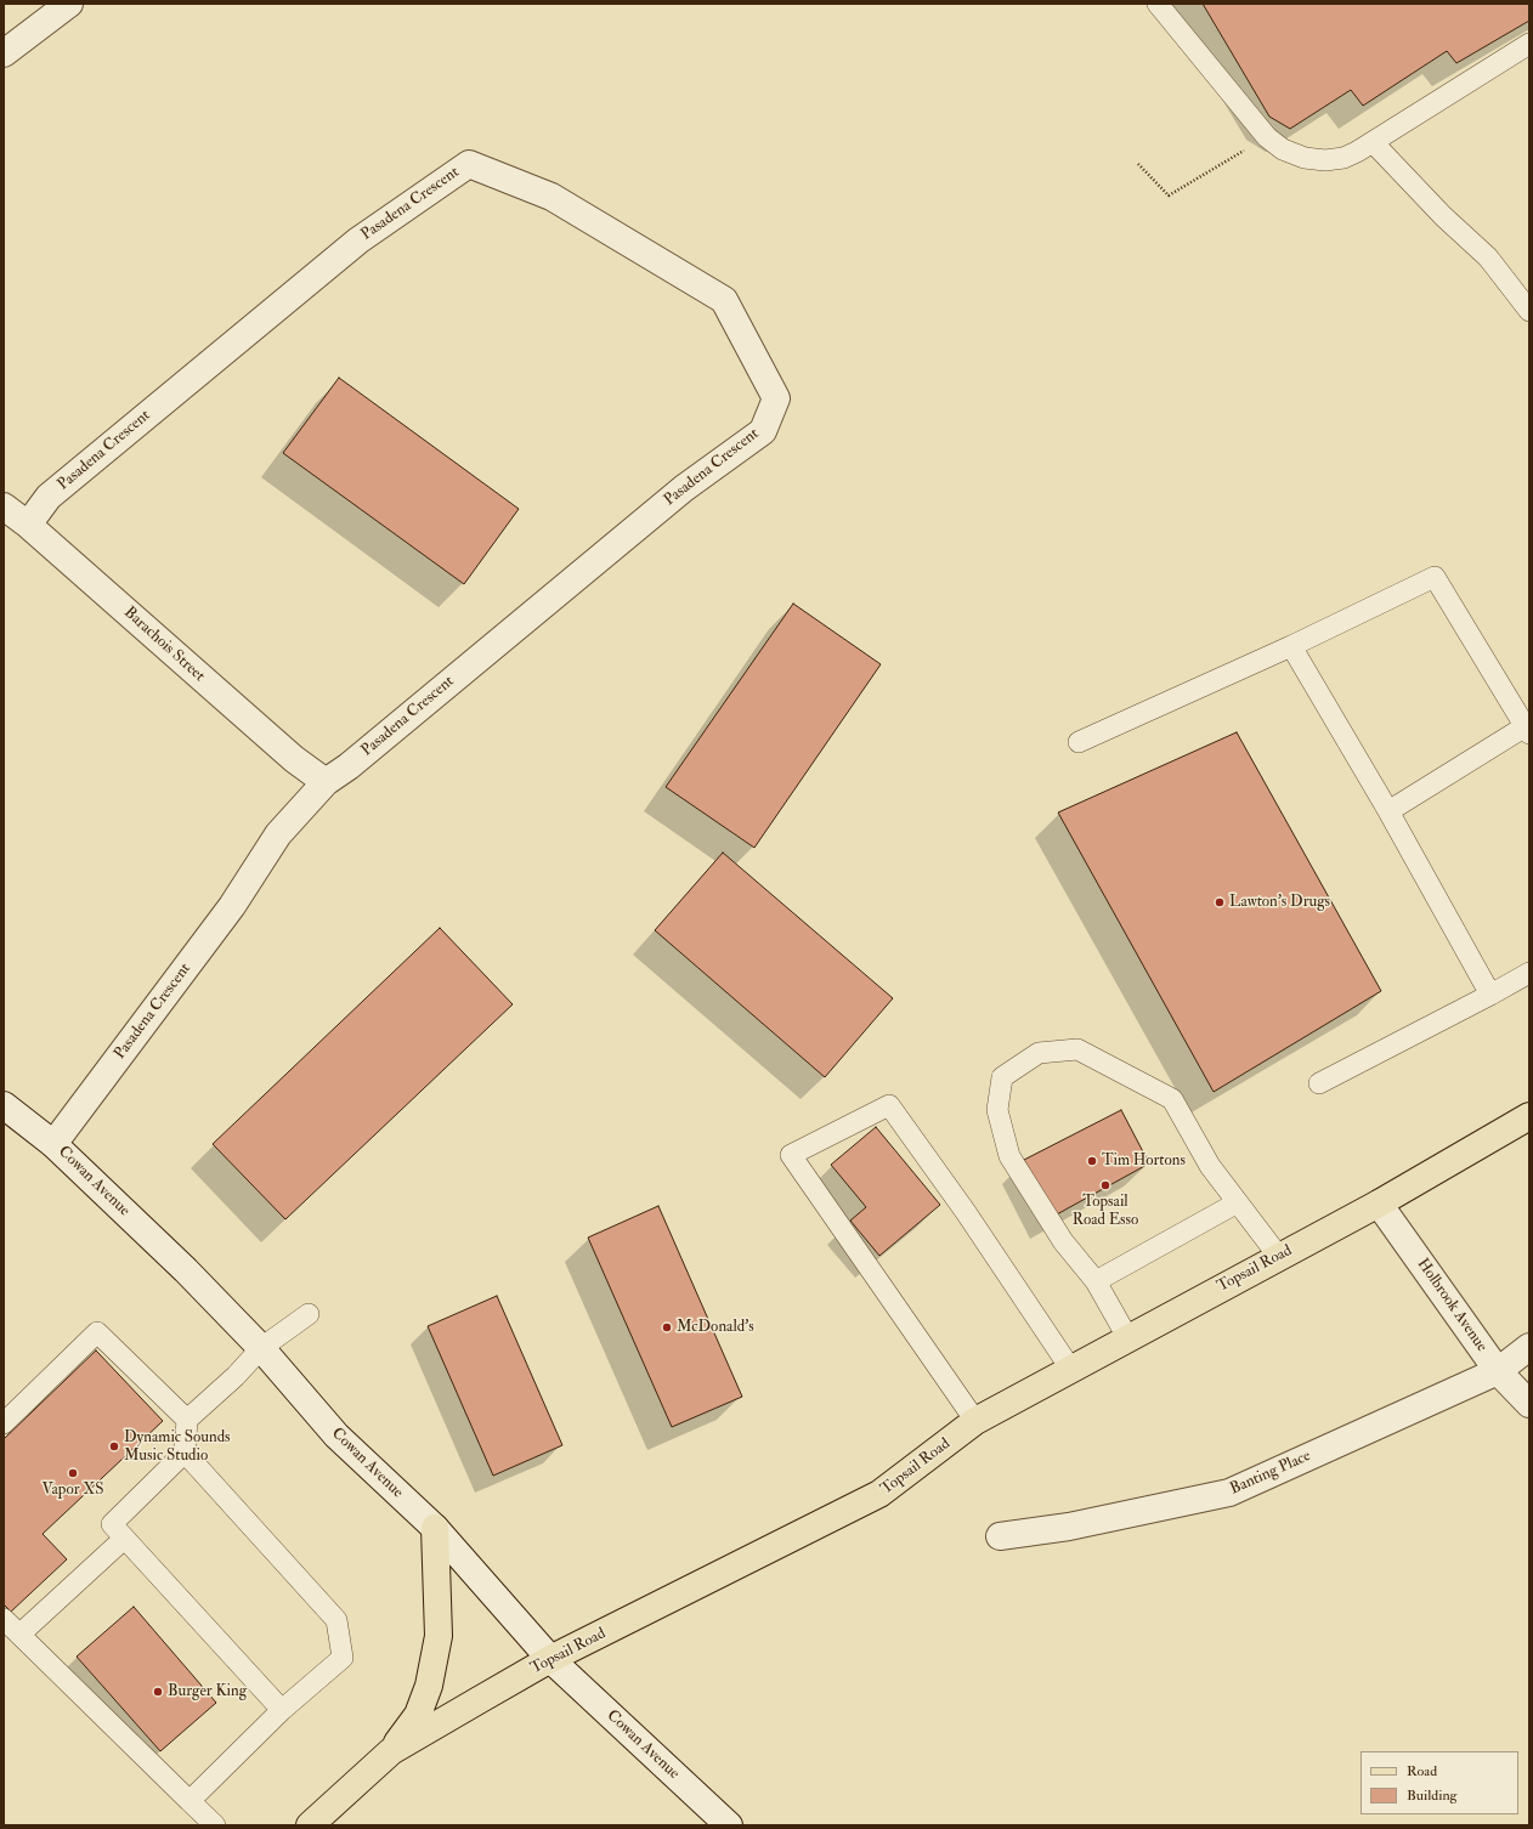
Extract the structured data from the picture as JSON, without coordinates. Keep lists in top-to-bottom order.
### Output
{
  "streets": {
    "main road": ["Topsail Road"],
    "street": [
      "Pasadena Crescent",
      "Barachois Street",
      "Cowan Avenue",
      "Holbrook Avenue",
      "Banting Place"
    ]
  },
  "crossings": [
    ["Pasadena Crescent", "Barachois Street"],
    ["Pasadena Crescent", "Cowan Avenue"],
    ["Cowan Avenue", "Topsail Road"],
    ["Topsail Road", "Holbrook Avenue"],
    ["Holbrook Avenue", "Banting Place"]
  ],
  "places": [
    "Lawton's Drugs",
    "Tim Hortons",
    "Topsail Road Esso",
    "McDonald's",
    "Dynamic Sounds Music Studio",
    "Vapor XS",
    "Burger King"
  ],
  "legend": ["Road", "Building"]
}
